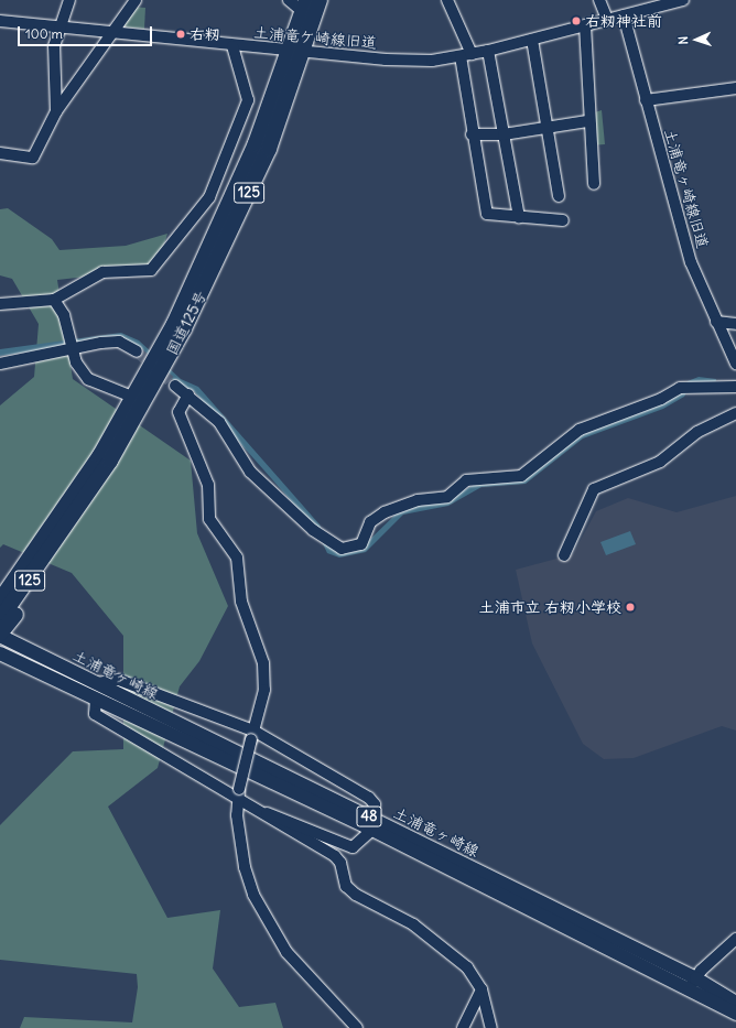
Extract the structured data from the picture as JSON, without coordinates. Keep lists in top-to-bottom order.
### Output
{
  "streets": {
    "highway": ["125", "国道125号"],
    "main road": ["土浦竜ヶ崎線", "48"],
    "street": ["土浦竜ケ崎線旧道", "土浦竜ヶ崎線旧道"]
  },
  "crossings": [
    ["土浦竜ケ崎線旧道", "土浦竜ヶ崎線旧道"],
    ["土浦竜ケ崎線旧道", "国道125号"]
  ],
  "places": ["右籾神社前", "右籾", "土浦市立 右籾小学校"],
  "scale_bar": "100 m",
  "north": "left"
}
